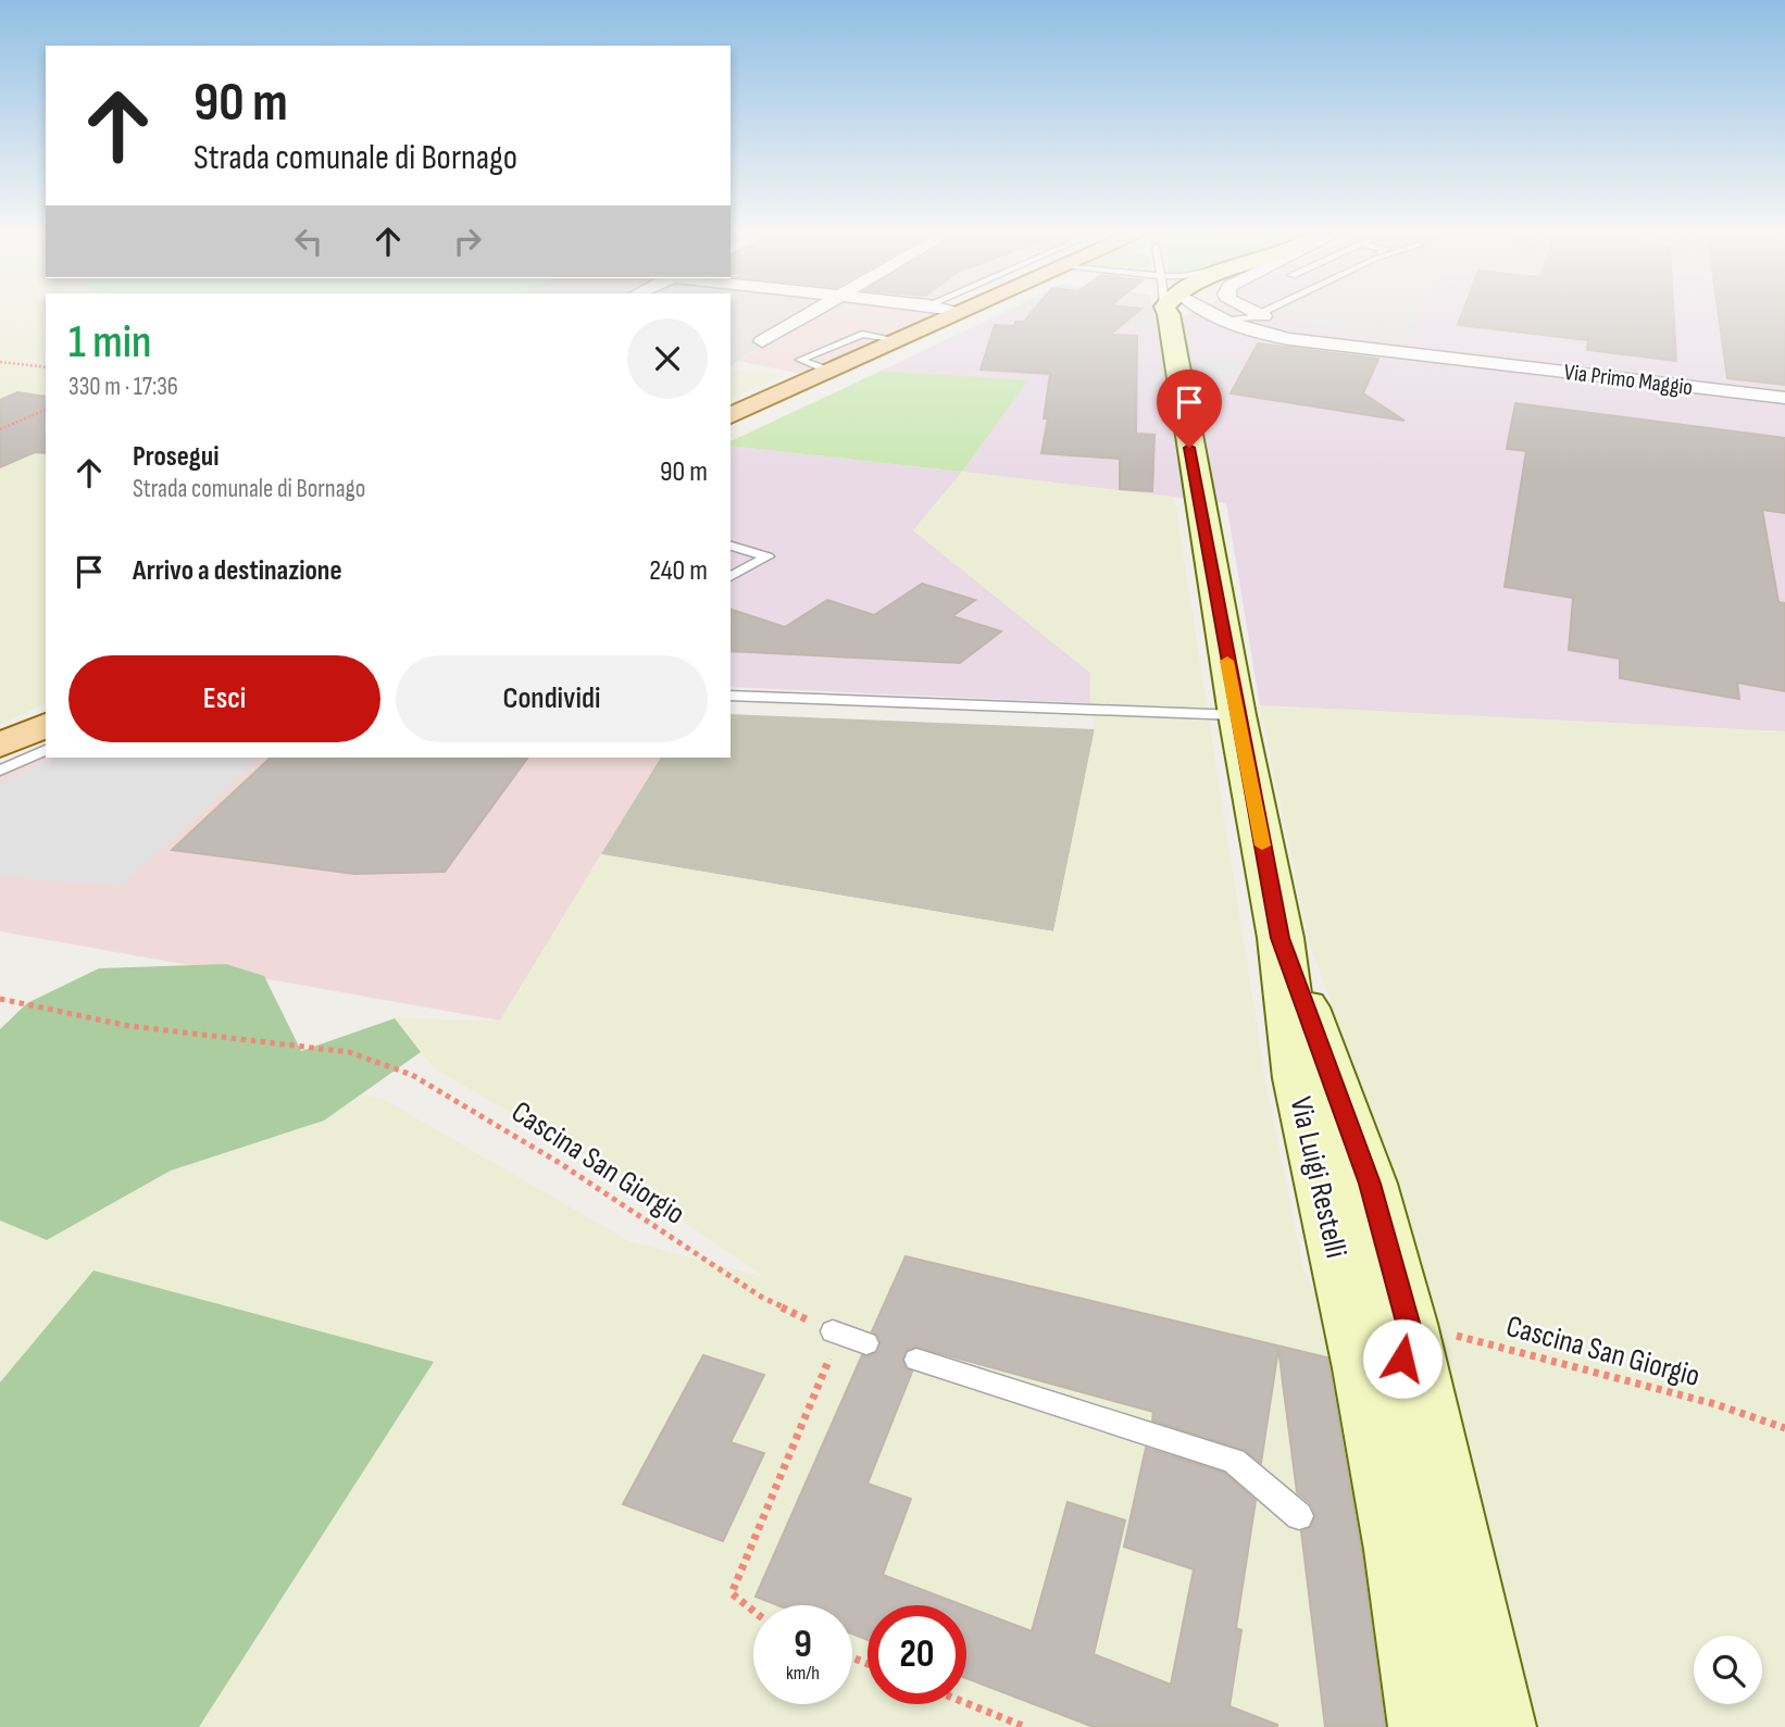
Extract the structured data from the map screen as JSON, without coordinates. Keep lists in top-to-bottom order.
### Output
{
  "streets": {
    "street": ["Via Primo Maggio", "Via Luigi Restelli"],
    "path": ["Cascina San Giorgio"]
  },
  "crossings": [
    ["Cascina San Giorgio", "Via Luigi Restelli"]
  ],
  "page": {
    "turn": ["90 m", "Strada comunale di Bornago"],
    "heading": ["1 min", "330 m · 17:36"],
    "list": [
      {
        "name": "Prosegui",
        "note": "Strada comunale di Bornago",
        "value": "90 m"
      },
      {
        "name": "Arrivo a destinazione",
        "value": "240 m"
      }
    ],
    "buttons": ["Esci", "Condividi"],
    "speed": "9 km/h",
    "limit": "20"
  }
}
